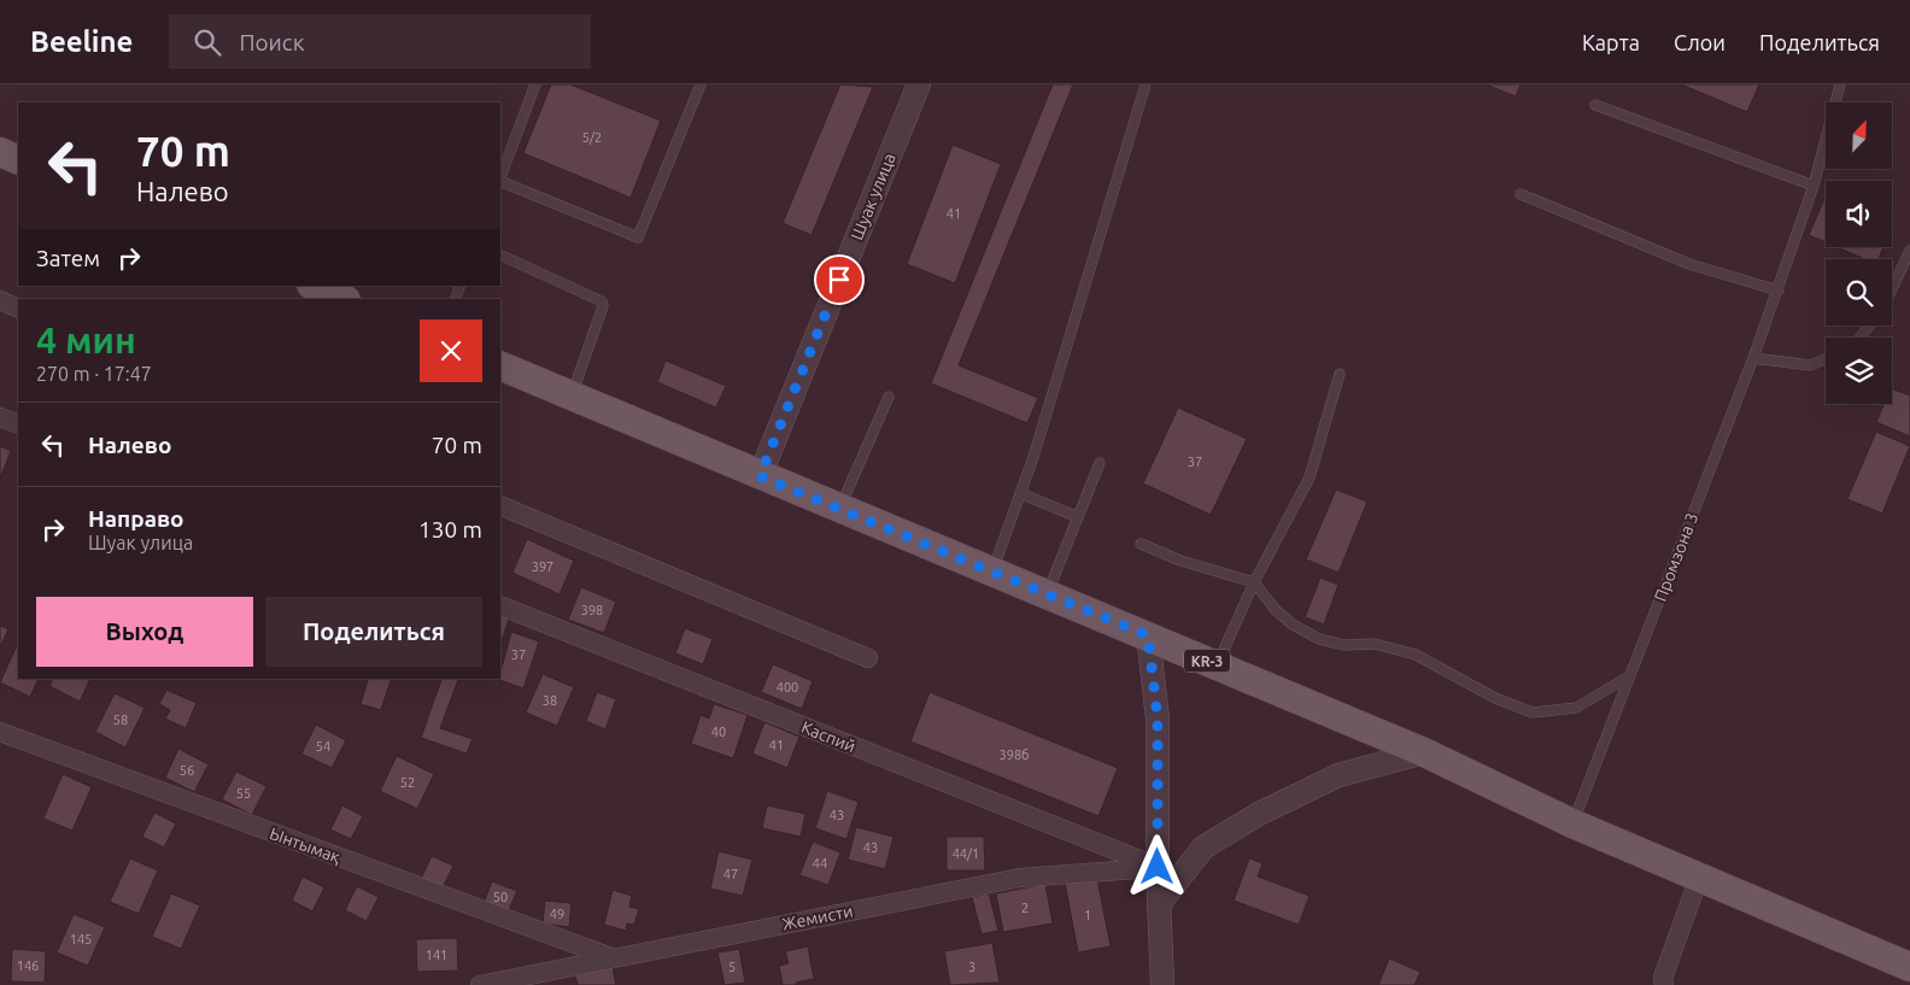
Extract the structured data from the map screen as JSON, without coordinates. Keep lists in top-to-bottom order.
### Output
{
  "streets": {
    "main road": ["KR-3"],
    "street": [
      "Шуак улица",
      "Каспий",
      "Ынтымақ",
      "Жемисти"
    ],
    "lane": ["Промзона 3"]
  },
  "crossings": [
    ["Шуак улица", "KR-3"],
    ["Промзона 3", "KR-3"],
    ["Каспий", "Жемисти"],
    ["Ынтымақ", "Жемисти"]
  ],
  "house_numbers": [
    "5/2",
    "41",
    "37",
    "397",
    "398",
    "37",
    "400",
    "38",
    "58",
    "40",
    "41",
    "54",
    "398б",
    "56",
    "52",
    "55",
    "43",
    "43",
    "44/1",
    "44",
    "47",
    "50",
    "2",
    "49",
    "1",
    "145",
    "141",
    "146",
    "5",
    "3"
  ],
  "north": "top right",
  "page": {
    "header": "Beeline",
    "search": "Поиск",
    "nav": ["Карта", "Слои", "Поделиться"],
    "turn": ["70 m", "Налево"],
    "then": "Затем",
    "heading": ["4 мин", "270 m · 17:47"],
    "list": [
      {
        "name": "Налево",
        "value": "70 m"
      },
      {
        "name": "Направо",
        "note": "Шуак улица",
        "value": "130 m"
      }
    ],
    "buttons": ["Выход", "Поделиться"]
  }
}
